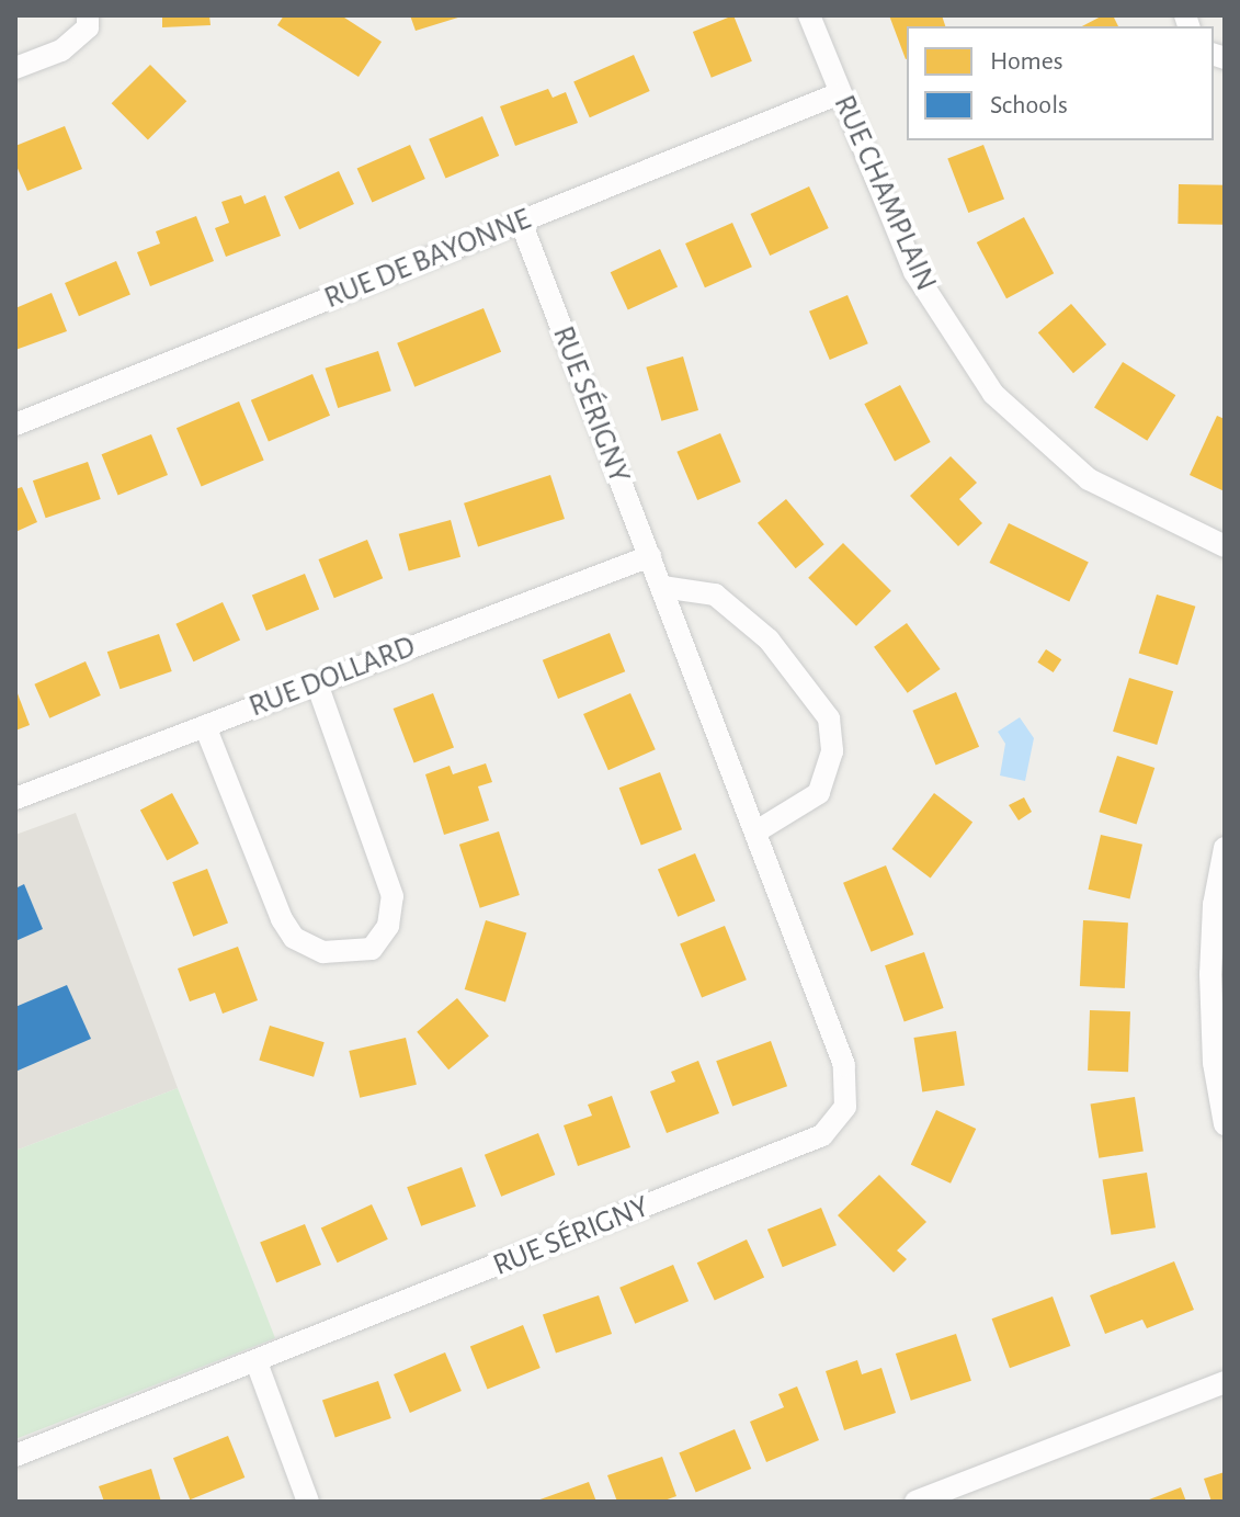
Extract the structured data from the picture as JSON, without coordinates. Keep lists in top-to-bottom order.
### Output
{
  "streets": {
    "street": [
      "RUE CHAMPLAIN",
      "RUE DE BAYONNE",
      "RUE SÉRIGNY",
      "RUE DOLLARD"
    ]
  },
  "crossings": [
    ["RUE CHAMPLAIN", "RUE DE BAYONNE"],
    ["RUE DE BAYONNE", "RUE SÉRIGNY"],
    ["RUE SÉRIGNY", "RUE DOLLARD"]
  ],
  "legend": ["Homes", "Schools"]
}
